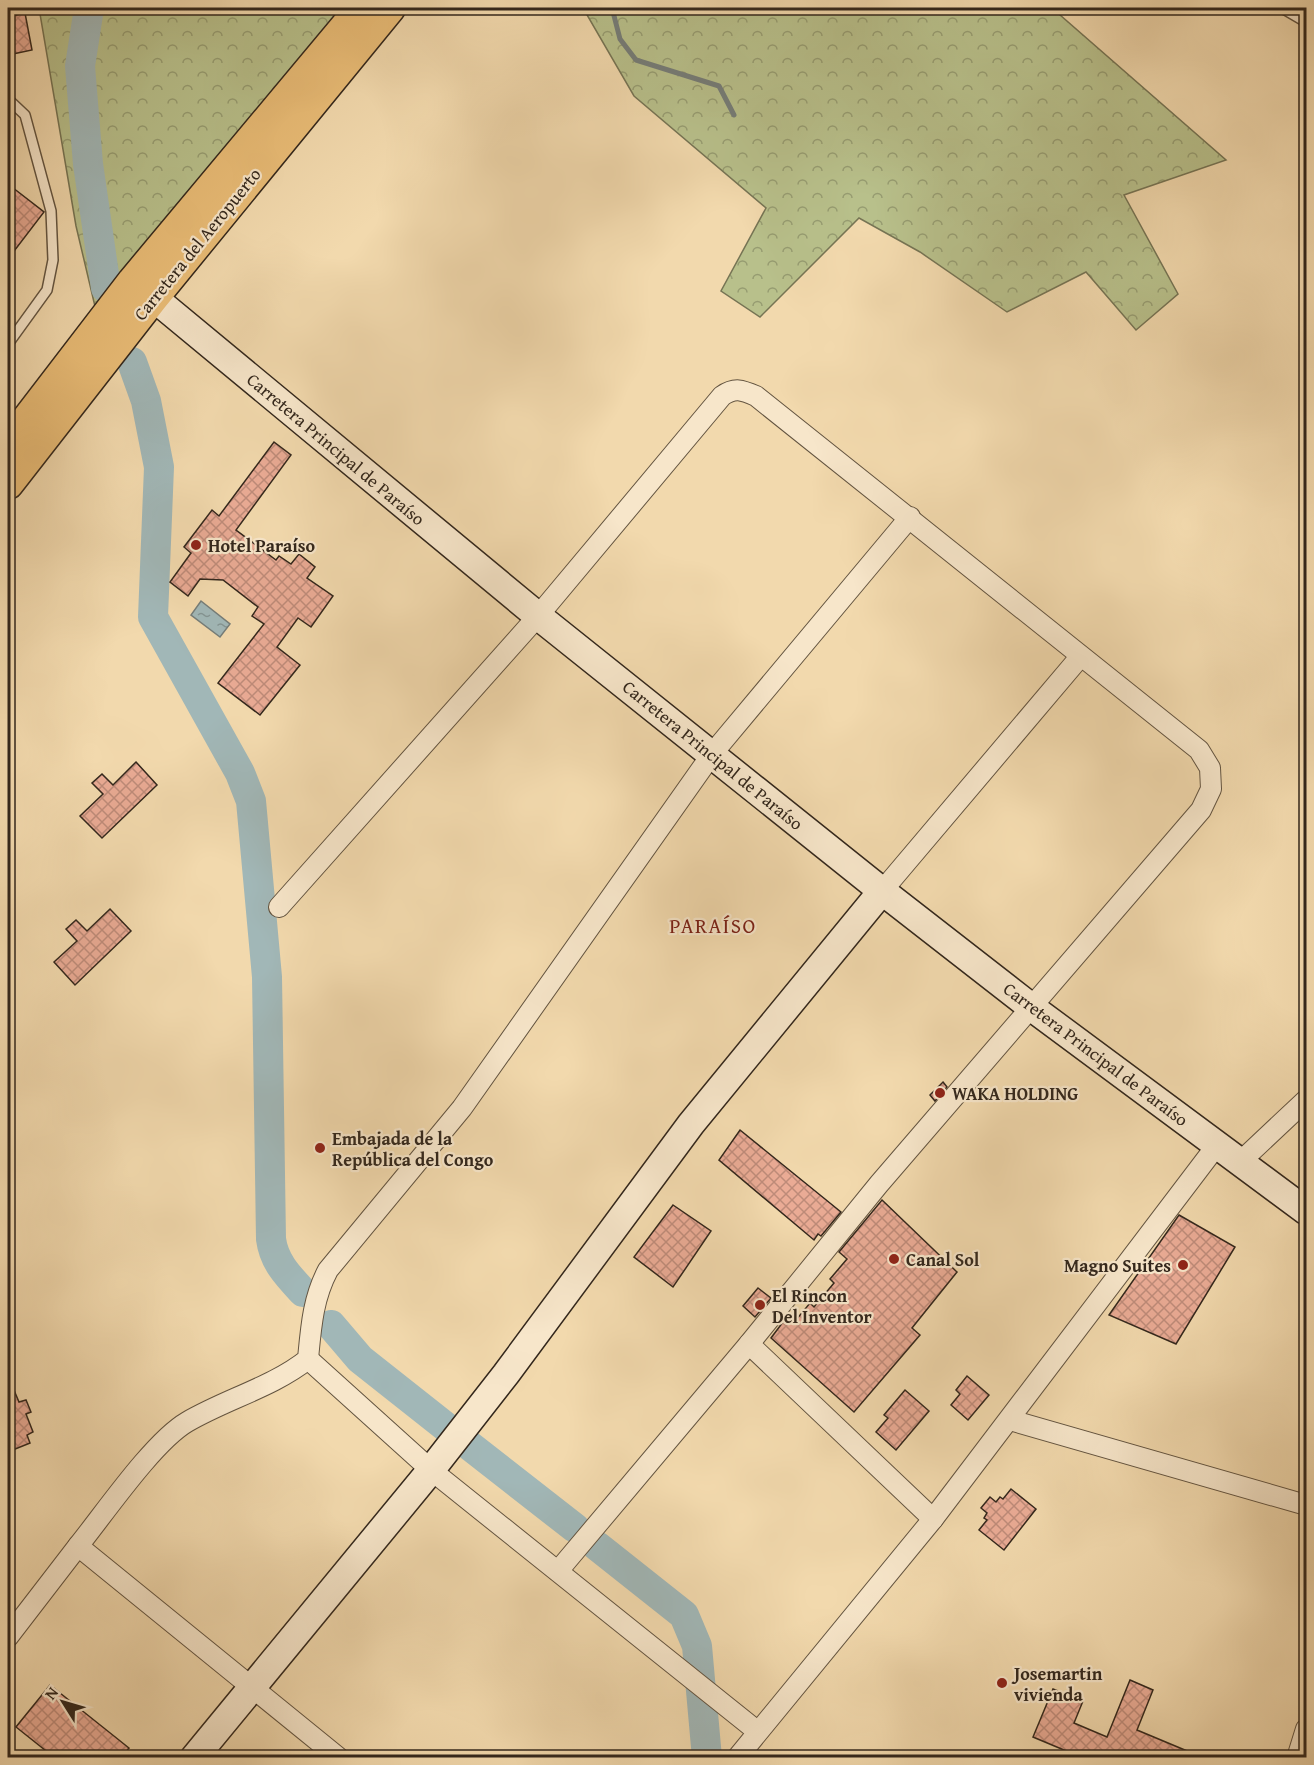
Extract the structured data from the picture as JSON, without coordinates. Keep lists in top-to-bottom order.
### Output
{
  "streets": {
    "main road": ["Carretera del Aeropuerto"],
    "street": ["Carretera Principal de Paraíso"]
  },
  "crossings": [
    ["Carretera del Aeropuerto", "Carretera Principal de Paraíso"]
  ],
  "districts": ["PARAÍSO"],
  "places": [
    "Hotel Paraíso",
    "WAKA HOLDING",
    "Embajada de la República del Congo",
    "Canal Sol",
    "Magno Suites",
    "El Rincon Del Inventor",
    "Josemartin vivienda"
  ],
  "north": "top left"
}
